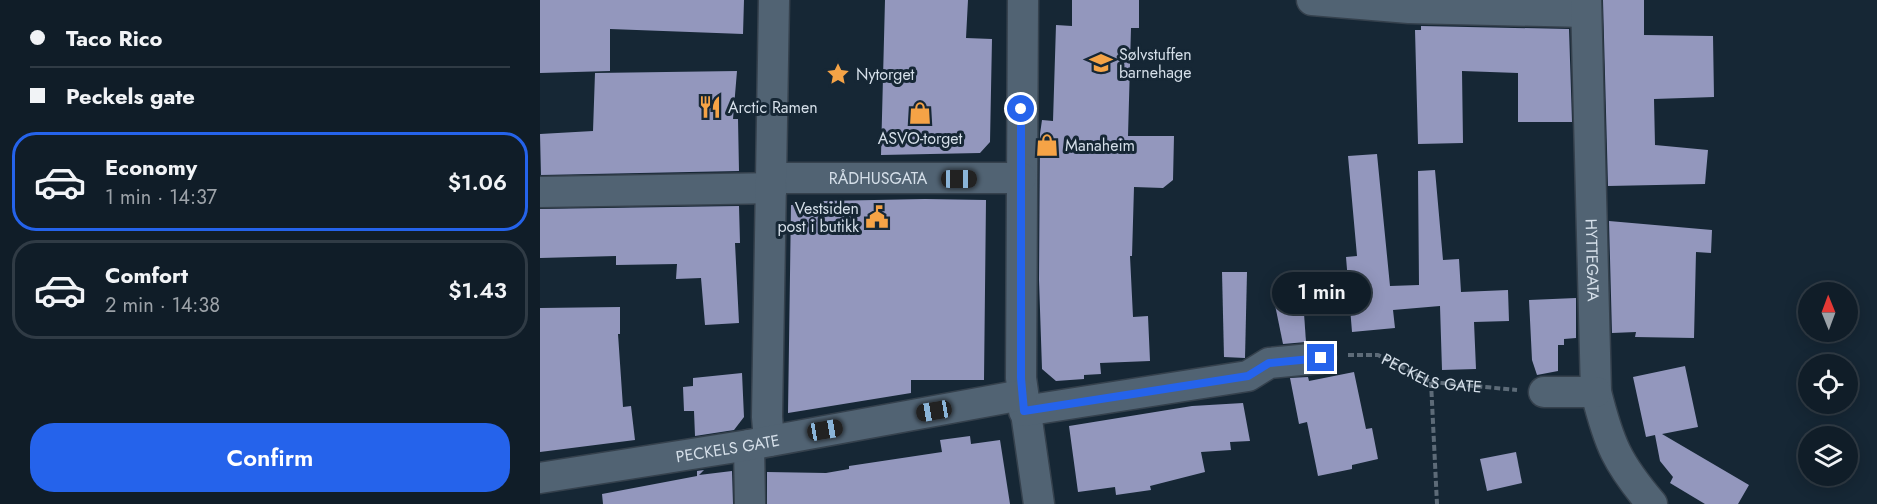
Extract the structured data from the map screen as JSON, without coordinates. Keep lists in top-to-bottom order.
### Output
{
  "streets": {
    "street": ["RÅDHUSGATA", "HYTTEGATA", "PECKELS GATE"]
  },
  "places": {
    "school or university": ["Sølvstuffen barnehage"],
    "place": ["Nytorget"],
    "restaurant": ["Arctic Ramen"],
    "shop": ["ASVO-torget", "Manaheim"],
    "public building": ["Vestsiden post i butikk"]
  },
  "north": "top",
  "page": {
    "banner": ["Taco Rico", "Peckels gate"],
    "list": [
      {
        "name": "Economy",
        "note": "1 min · 14:37",
        "value": "$1.06"
      },
      {
        "name": "Comfort",
        "note": "2 min · 14:38",
        "value": "$1.43"
      }
    ],
    "bubble": "1 min",
    "buttons": "Confirm"
  }
}
